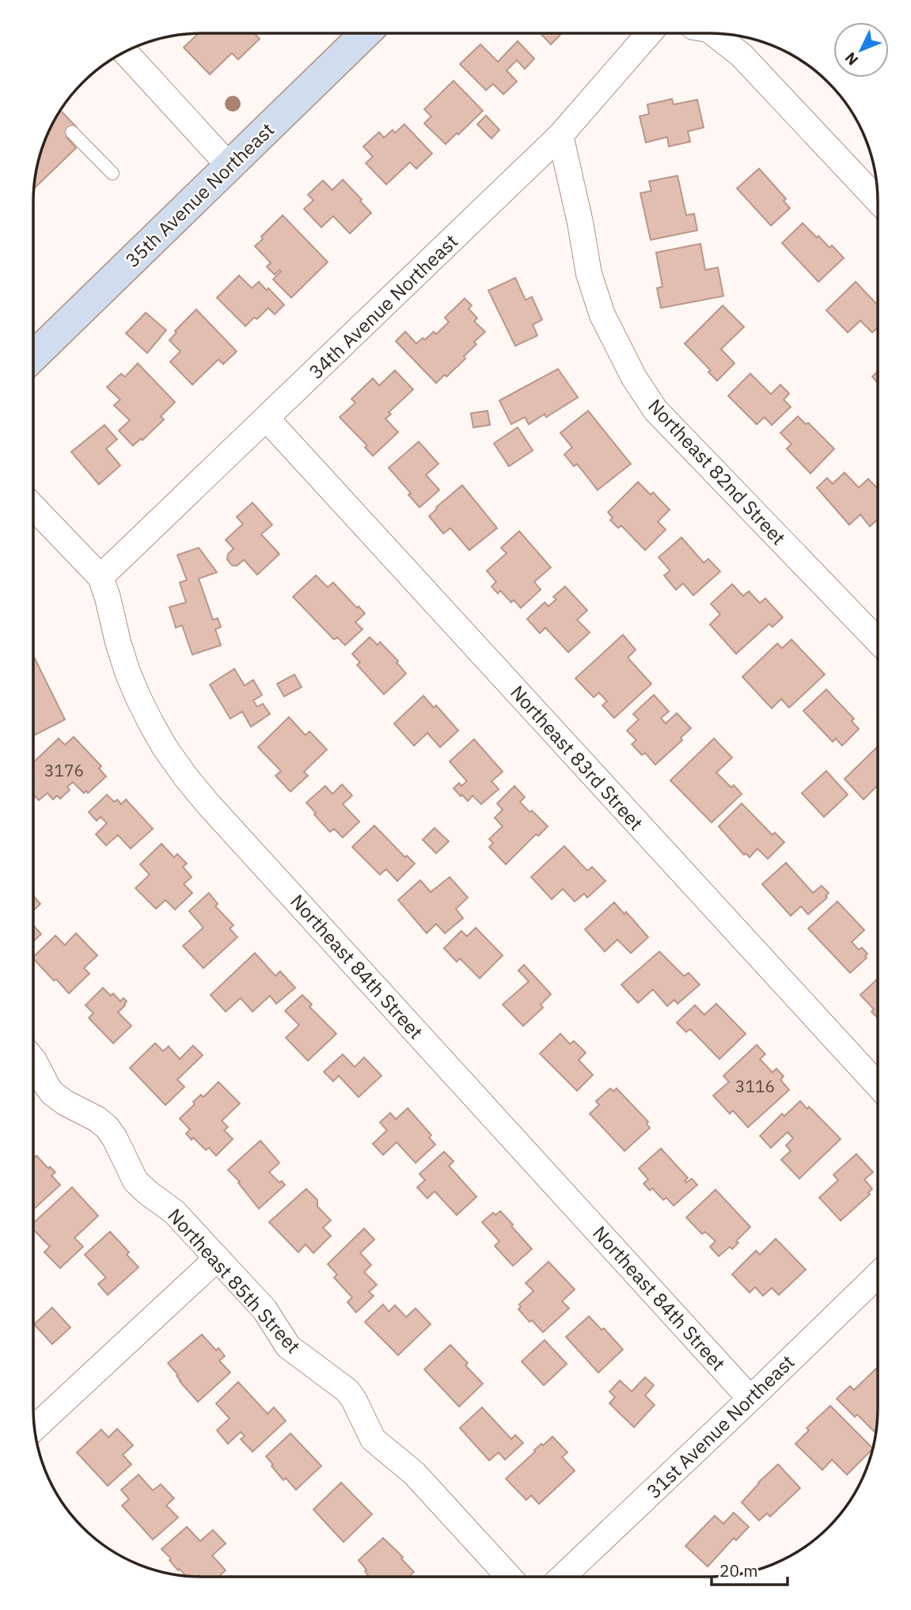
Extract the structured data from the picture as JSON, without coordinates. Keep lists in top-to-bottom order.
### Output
{
  "streets": {
    "main road": ["35th Avenue Northeast"],
    "street": [
      "34th Avenue Northeast",
      "Northeast 82nd Street",
      "Northeast 83rd Street",
      "Northeast 84th Street",
      "Northeast 85th Street",
      "31st Avenue Northeast"
    ]
  },
  "crossings": [
    ["34th Avenue Northeast", "Northeast 82nd Street"],
    ["34th Avenue Northeast", "Northeast 83rd Street"],
    ["34th Avenue Northeast", "Northeast 84th Street"],
    ["Northeast 84th Street", "31st Avenue Northeast"]
  ],
  "house_numbers": ["3176", "3116"],
  "scale_bar": "20 m",
  "north": "bottom left"
}
